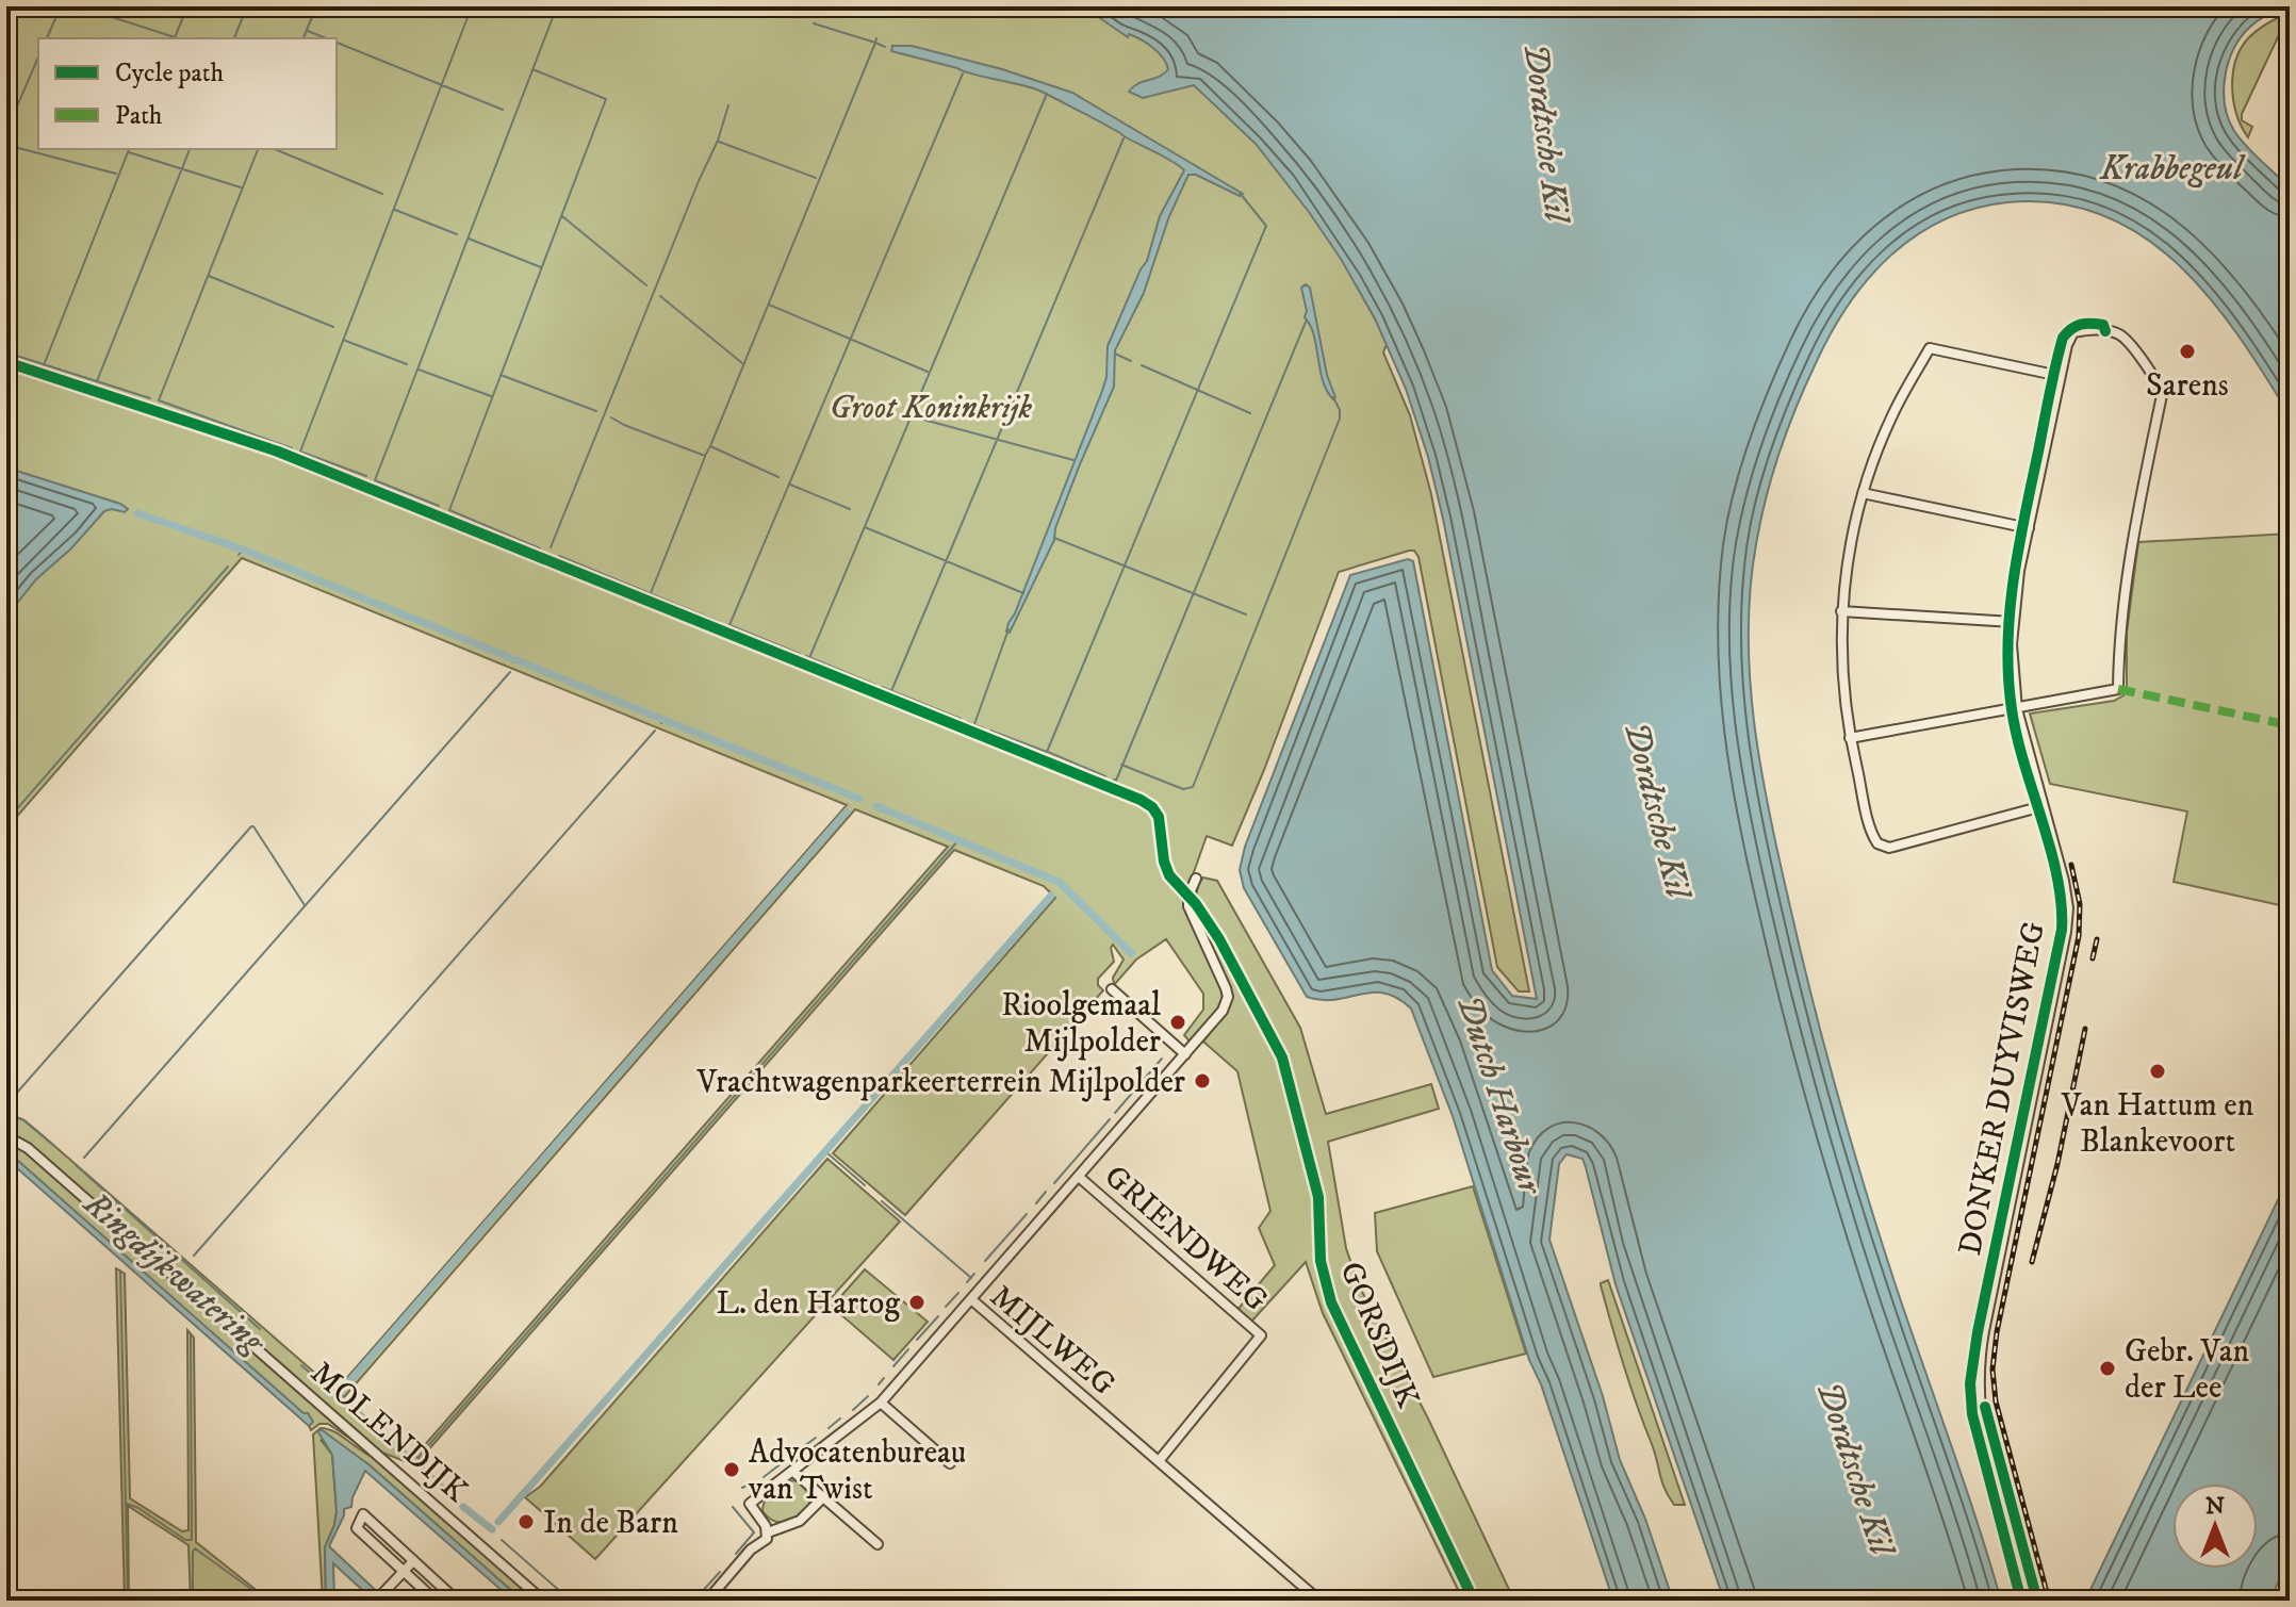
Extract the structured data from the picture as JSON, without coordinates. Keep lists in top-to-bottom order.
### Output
{
  "streets": {
    "street": [
      "DONKER DUYVISWEG",
      "GRIENDWEG",
      "MIJLWEG",
      "MOLENDIJK"
    ],
    "cycle path": ["GORSDIJK"]
  },
  "crossings": [
    ["GRIENDWEG", "MIJLWEG"]
  ],
  "water": [
    "Dordtsche Kil",
    "Krabbegeul",
    "Dutch Harbour",
    "Ringdijkwatering"
  ],
  "parks": ["Groot Koninkrijk"],
  "places": [
    "Sarens",
    "Rioolgemaal Mijlpolder",
    "Van Hattum en Blankevoort",
    "Vrachtwagenparkeerterrein Mijlpolder",
    "L. den Hartog",
    "Gebr. Van der Lee",
    "Advocatenbureau van Twist",
    "In de Barn"
  ],
  "legend": ["Cycle path", "Path"],
  "north": "top"
}
